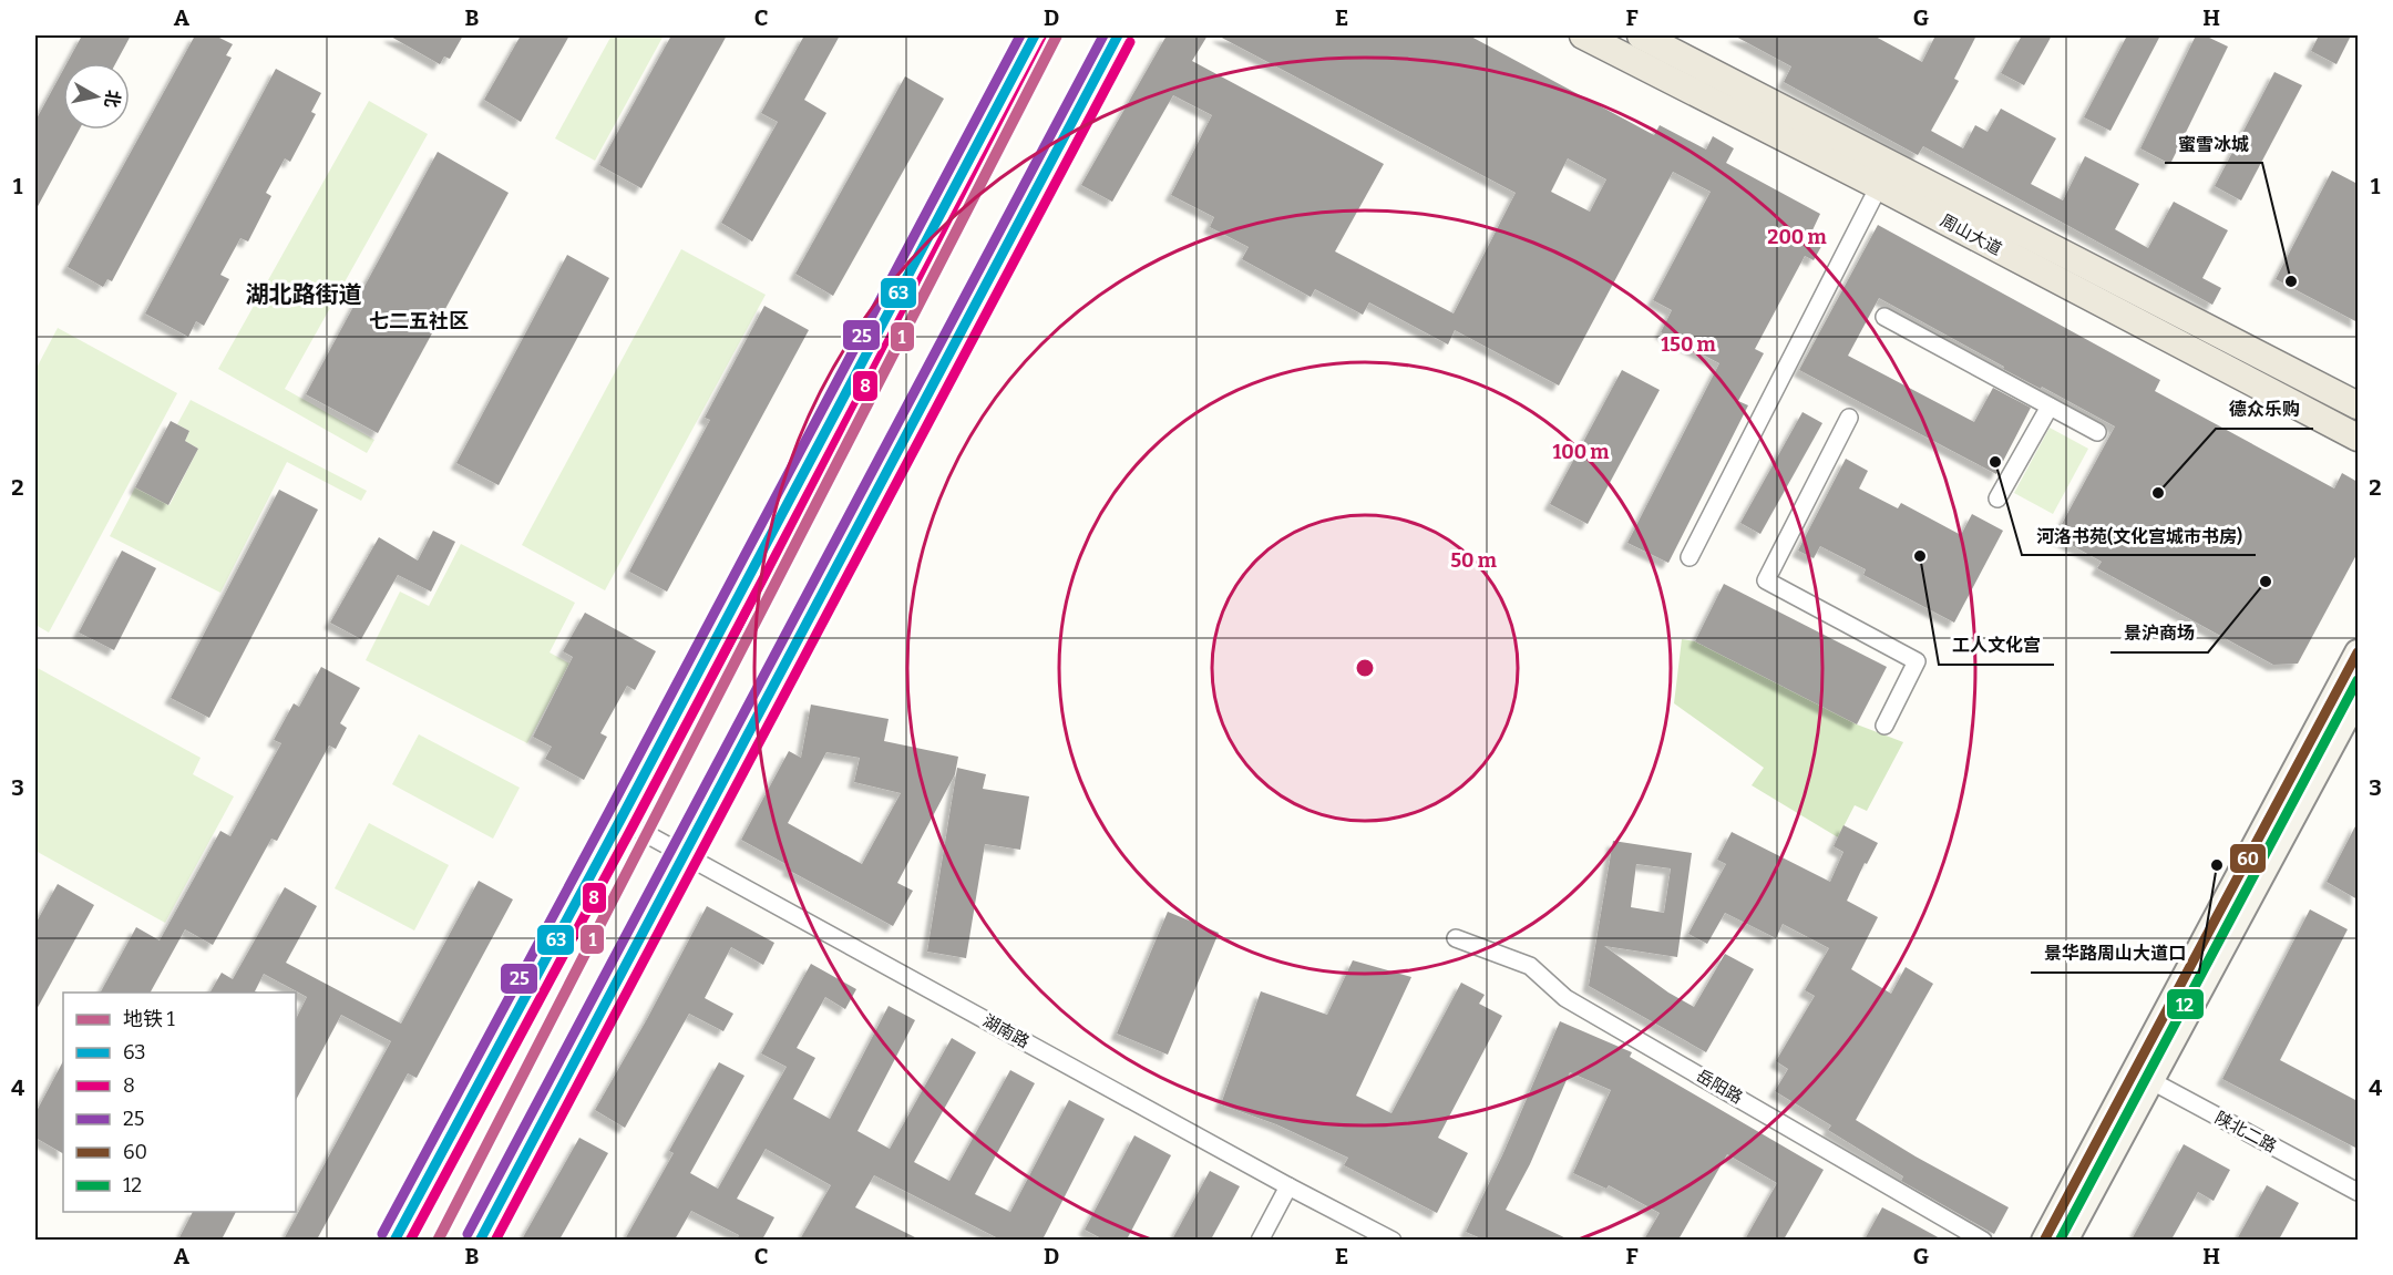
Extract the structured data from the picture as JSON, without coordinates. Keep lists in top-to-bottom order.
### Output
{
  "streets": {
    "main road": ["周山大道"],
    "street": ["湖南路", "岳阳路", "陕北二路"]
  },
  "districts": ["湖北路街道", "七二五社区"],
  "places": [
    "蜜雪冰城",
    "河洛书苑(文化宫城市书房)",
    "德众乐购",
    "工人文化宫",
    "景沪商场",
    "景华路周山大道口"
  ],
  "lines": [
    "metro line 1",
    "transit line 63",
    "transit line 25",
    "transit line 8",
    "transit line 60",
    "transit line 12"
  ],
  "legend": [
    "地铁 1",
    "63",
    "8",
    "25",
    "60",
    "12"
  ],
  "north": "right",
  "grid": {
    "columns": [
      "A",
      "B",
      "C",
      "D",
      "E",
      "F",
      "G",
      "H"
    ],
    "rows": [
      "1",
      "2",
      "3",
      "4"
    ]
  },
  "rings": [
    "200 m",
    "150 m",
    "100 m",
    "50 m"
  ]
}
